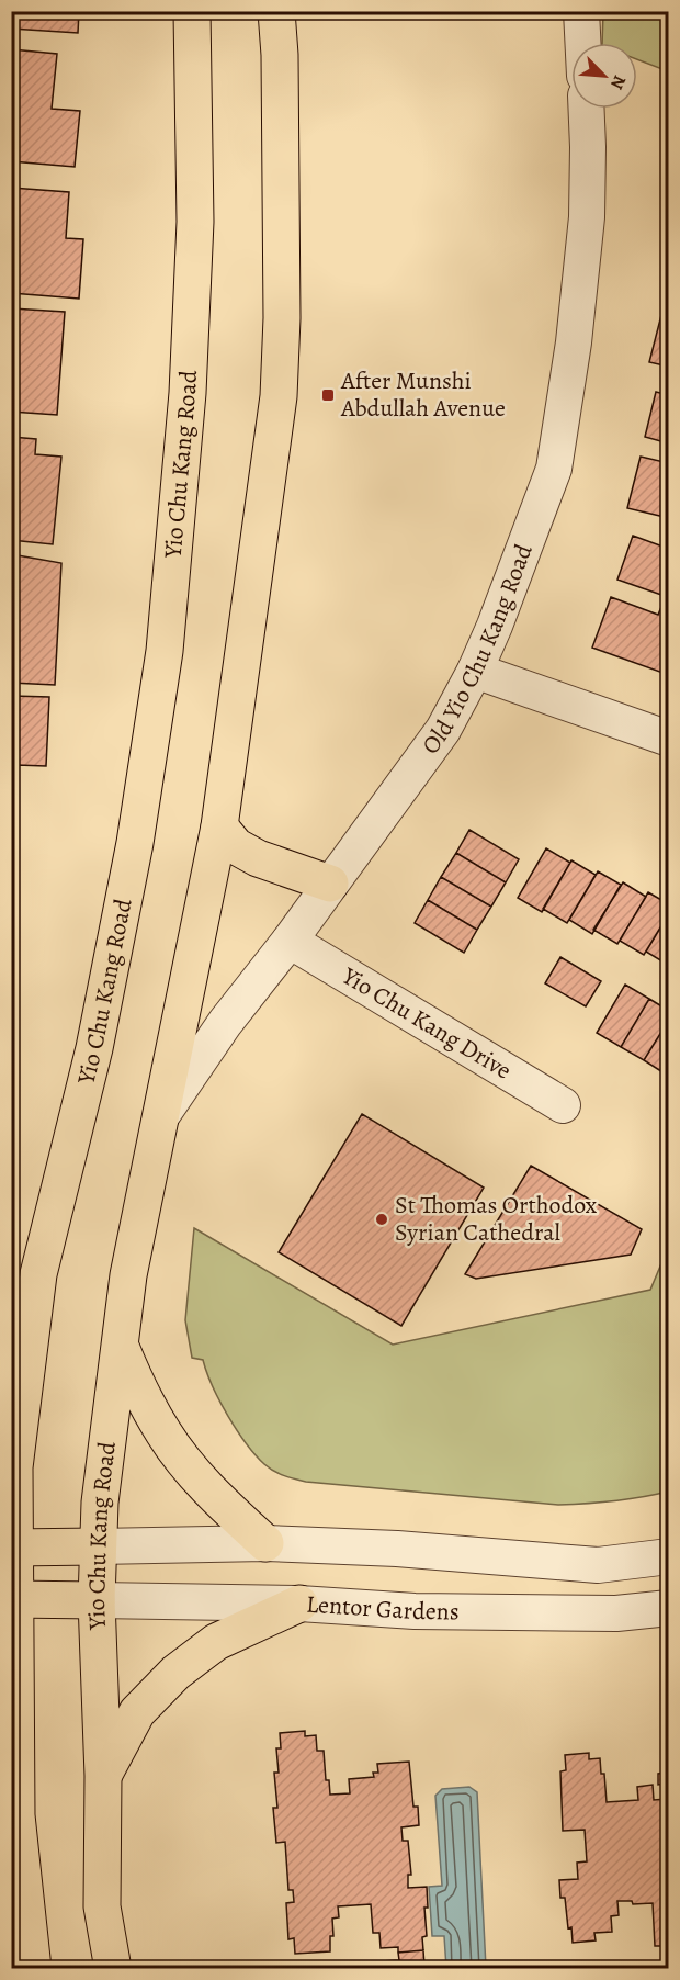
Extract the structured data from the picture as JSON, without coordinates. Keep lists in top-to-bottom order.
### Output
{
  "streets": {
    "main road": ["Yio Chu Kang Road"],
    "street": ["Old Yio Chu Kang Road", "Yio Chu Kang Drive", "Lentor Gardens"]
  },
  "crossings": [
    ["Yio Chu Kang Road", "Old Yio Chu Kang Road"],
    ["Yio Chu Kang Road", "Lentor Gardens"],
    ["Old Yio Chu Kang Road", "Yio Chu Kang Drive"]
  ],
  "places": {
    "transit": ["After Munshi Abdullah Avenue"],
    "other": ["St Thomas Orthodox Syrian Cathedral"]
  },
  "north": "bottom right"
}
